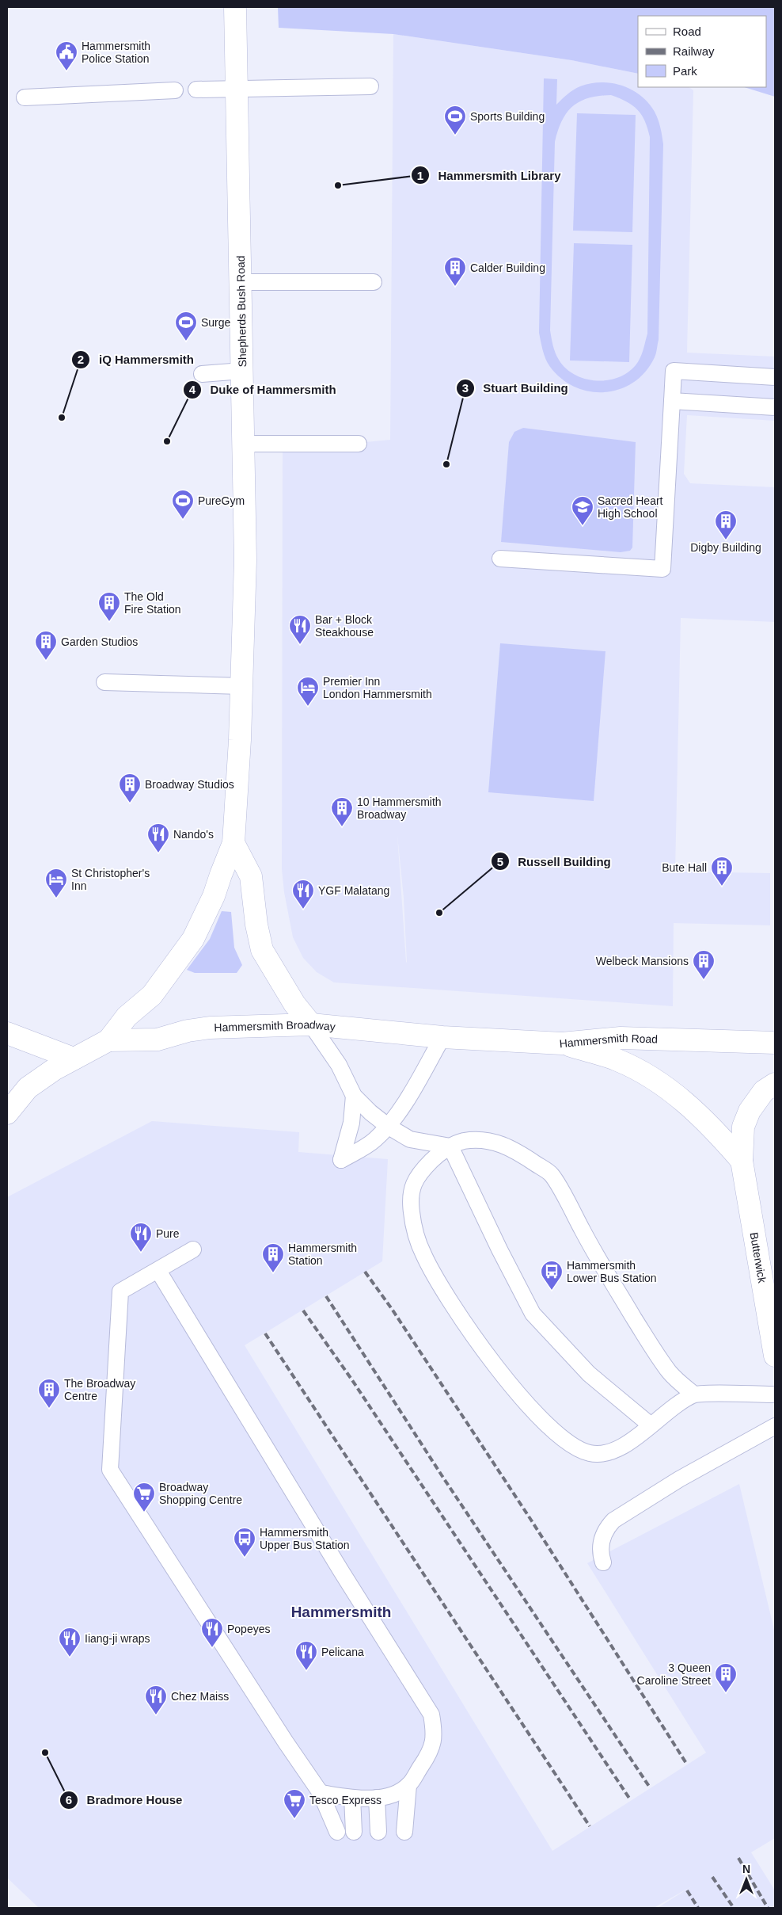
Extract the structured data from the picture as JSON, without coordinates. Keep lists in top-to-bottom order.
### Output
{
  "streets": {
    "main road": [
      "Shepherds Bush Road",
      "Hammersmith Broadway",
      "Hammersmith Road",
      "Butterwick"
    ]
  },
  "crossings": [
    ["Shepherds Bush Road", "Hammersmith Broadway"],
    ["Hammersmith Broadway", "Hammersmith Road"]
  ],
  "districts": ["Hammersmith"],
  "places": {
    "public building": ["Hammersmith Police Station"],
    "sports": ["Sports Building", "Surge", "PureGym"],
    "other": [
      "Hammersmith Library",
      "iQ Hammersmith",
      "Duke of Hammersmith",
      "Stuart Building",
      "Russell Building",
      "Bradmore House"
    ],
    "building": [
      "Calder Building",
      "Digby Building",
      "The Old Fire Station",
      "Garden Studios",
      "Broadway Studios",
      "10 Hammersmith Broadway",
      "Bute Hall",
      "Welbeck Mansions",
      "Hammersmith Station",
      "The Broadway Centre",
      "3 Queen Caroline Street"
    ],
    "school or university": ["Sacred Heart High School"],
    "restaurant": [
      "Bar + Block Steakhouse",
      "Nando's",
      "YGF Malatang",
      "Pure",
      "Popeyes",
      "Iiang-ji wraps",
      "Pelicana",
      "Chez Maiss"
    ],
    "hotel": ["Premier Inn London Hammersmith", "St Christopher's Inn"],
    "bus stop": ["Hammersmith Lower Bus Station", "Hammersmith Upper Bus Station"],
    "supermarket": ["Broadway Shopping Centre", "Tesco Express"]
  },
  "legend": ["Road", "Railway", "Park"],
  "north": "top"
}
